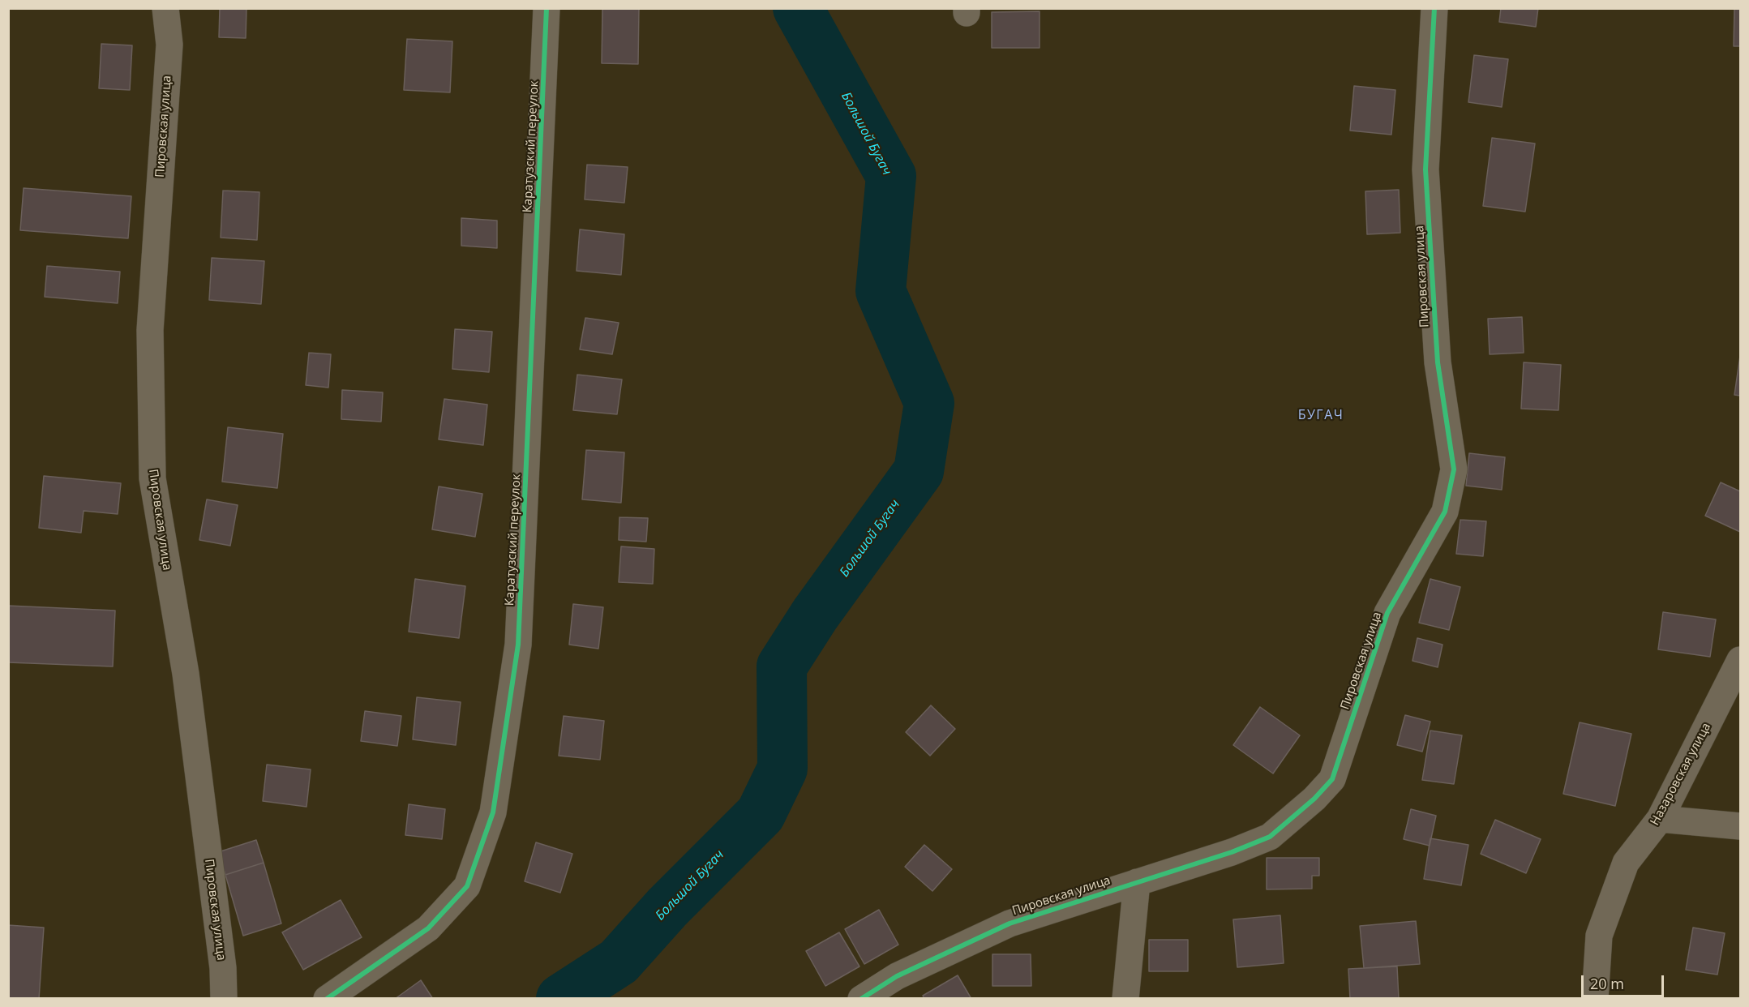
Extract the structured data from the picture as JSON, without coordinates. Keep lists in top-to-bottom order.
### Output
{
  "streets": {
    "street": ["Пировская улица", "Каратузский переулок", "Назаровская улица"]
  },
  "districts": ["БУГАЧ"],
  "water": ["Большой Бугач"],
  "scale_bar": "20 m"
}
